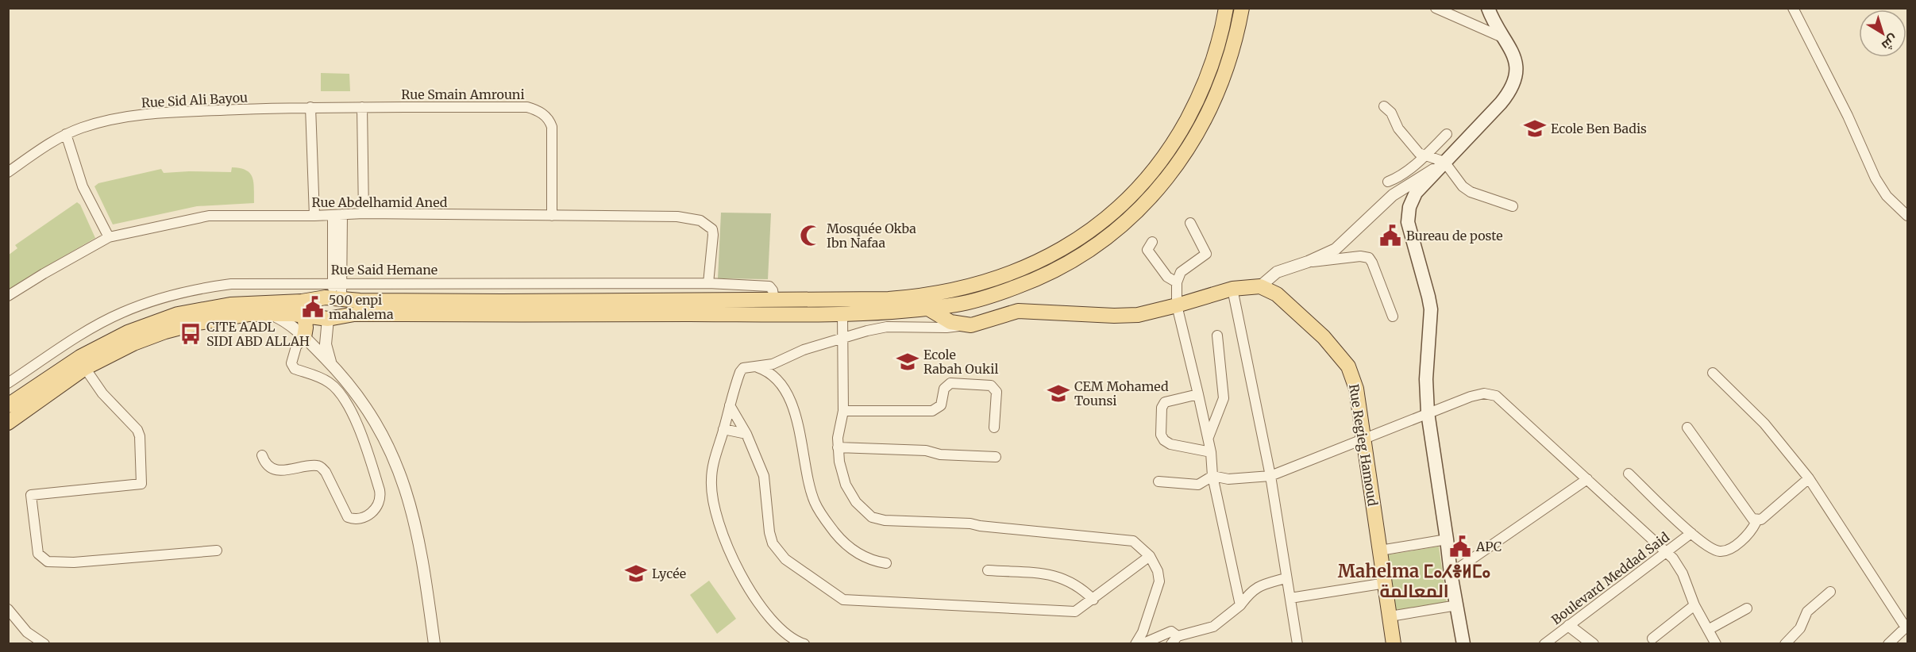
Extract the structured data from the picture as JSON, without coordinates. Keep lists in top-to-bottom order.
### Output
{
  "streets": {
    "main road": ["Rue Regieg Hamoud"],
    "street": [
      "Rue Smain Amrouni",
      "Rue Sid Ali Bayou",
      "Rue Abdelhamid Aned",
      "Rue Said Hemane",
      "Boulevard Meddad Said"
    ]
  },
  "crossings": [
    ["Rue Smain Amrouni", "Rue Sid Ali Bayou"],
    ["Rue Smain Amrouni", "Rue Abdelhamid Aned"],
    ["Rue Abdelhamid Aned", "Rue Said Hemane"]
  ],
  "districts": ["Mahelma ⵎⴰⵃⴻⵍⵎⴰ المعالمة"],
  "places": {
    "school or university": [
      "Ecole Ben Badis",
      "Ecole Rabah Oukil",
      "CEM Mohamed Tounsi",
      "Lycée"
    ],
    "mosque": ["Mosquée Okba Ibn Nafaa"],
    "public building": ["Bureau de poste", "500 enpi mahalema", "APC"],
    "bus stop": ["CITE AADL SIDI ABD ALLAH"]
  },
  "north": "bottom right"
}
